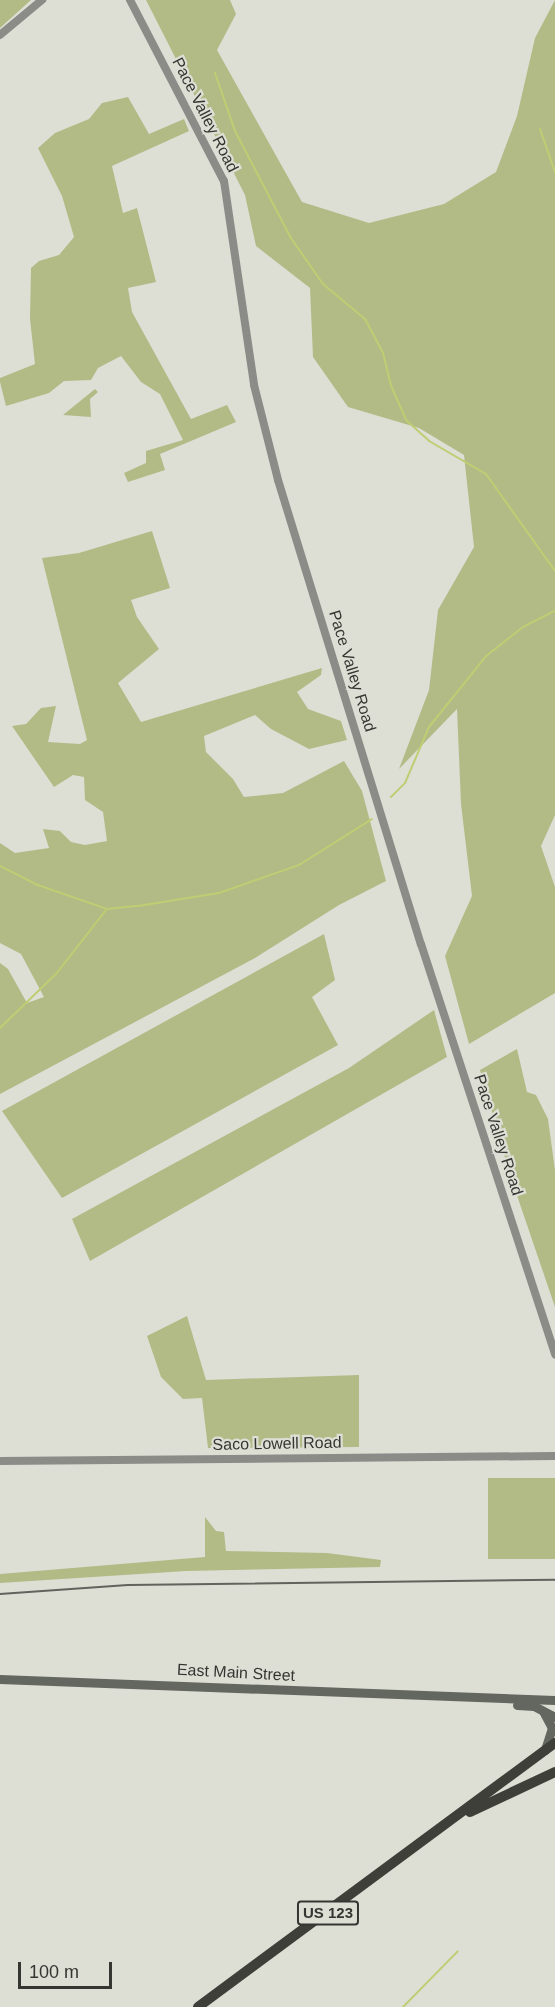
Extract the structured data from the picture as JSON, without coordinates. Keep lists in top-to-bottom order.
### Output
{
  "streets": {
    "highway": ["US 123"],
    "main road": ["East Main Street"],
    "street": ["Pace Valley Road", "Saco Lowell Road"]
  },
  "scale_bar": "100 m"
}
